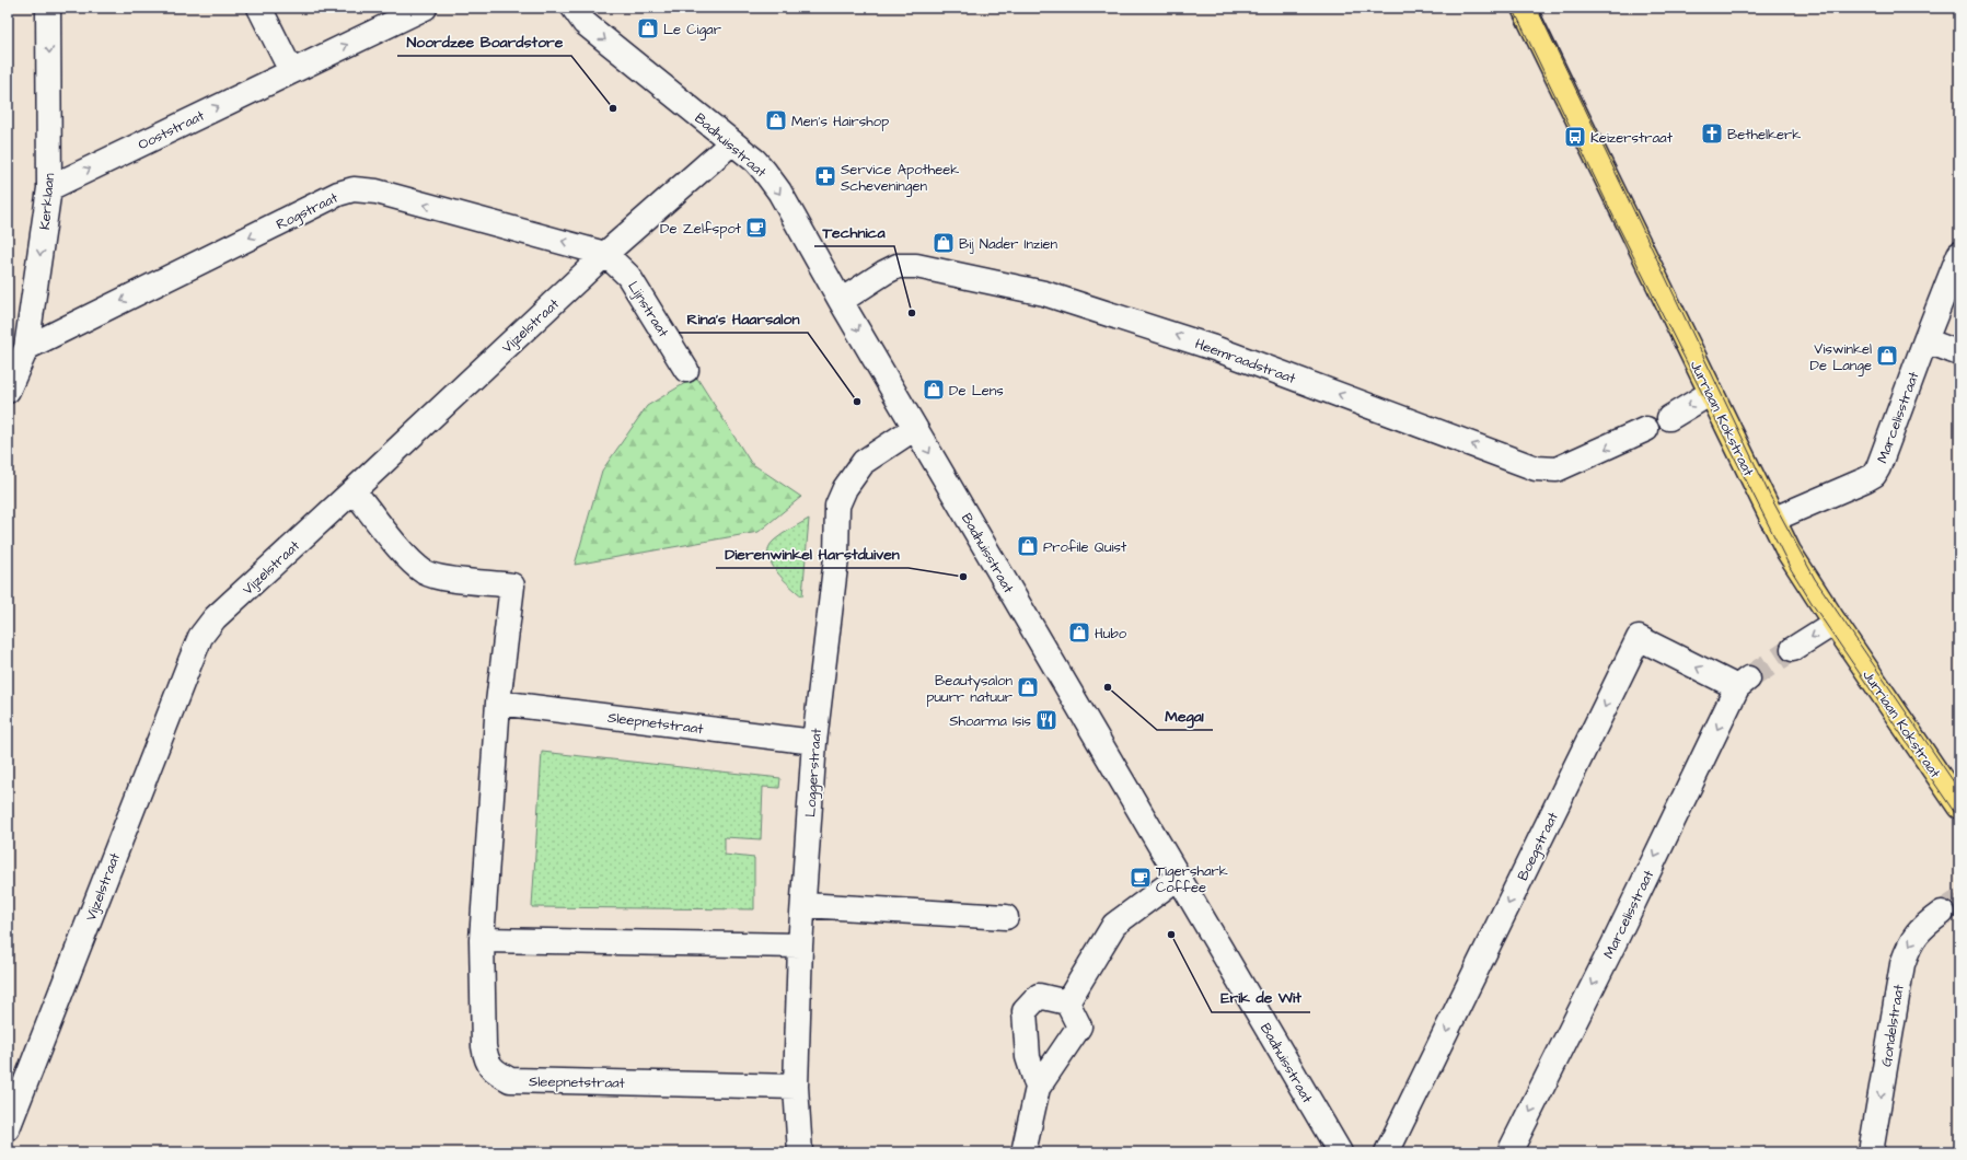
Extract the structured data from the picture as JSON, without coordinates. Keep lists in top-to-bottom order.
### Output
{
  "streets": {
    "main road": ["Jurriaan Kokstraat"],
    "street": [
      "Ooststraat",
      "Badhuisstraat",
      "Kerklaan",
      "Rogstraat",
      "Lijnstraat",
      "Vijzelstraat",
      "Heemraadstraat",
      "Marcelisstraat",
      "Sleepnetstraat",
      "Loggerstraat",
      "Boegstraat",
      "Gondelstraat"
    ]
  },
  "crossings": [
    ["Ooststraat", "Kerklaan"],
    ["Badhuisstraat", "Vijzelstraat"],
    ["Badhuisstraat", "Heemraadstraat"],
    ["Badhuisstraat", "Loggerstraat"],
    ["Kerklaan", "Rogstraat"],
    ["Rogstraat", "Lijnstraat"],
    ["Rogstraat", "Vijzelstraat"],
    ["Lijnstraat", "Vijzelstraat"],
    ["Vijzelstraat", "Sleepnetstraat"],
    ["Marcelisstraat", "Jurriaan Kokstraat"],
    ["Marcelisstraat", "Boegstraat"],
    ["Sleepnetstraat", "Loggerstraat"]
  ],
  "one_way": [
    "Ooststraat",
    "Badhuisstraat",
    "Kerklaan",
    "Rogstraat",
    "Heemraadstraat",
    "Marcelisstraat",
    "Boegstraat",
    "Gondelstraat"
  ],
  "places": {
    "shop": [
      "Le Cigar",
      "Men's Hairshop",
      "Bij Nader Inzien",
      "Viswinkel De Lange",
      "De Lens",
      "Profile Quist",
      "Hubo",
      "Beautysalon puurr natuur"
    ],
    "other": [
      "Noordzee Boardstore",
      "Technica",
      "Rina's Haarsalon",
      "Dierenwinkel Harstduiven",
      "Mega1",
      "Erik de Wit"
    ],
    "church": ["Bethelkerk"],
    "bus stop": ["Keizerstraat"],
    "pharmacy": ["Service Apotheek Scheveningen"],
    "cafe": ["De Zelfspot", "Tigershark Coffee"],
    "restaurant": ["Shoarma Isis"]
  }
}
